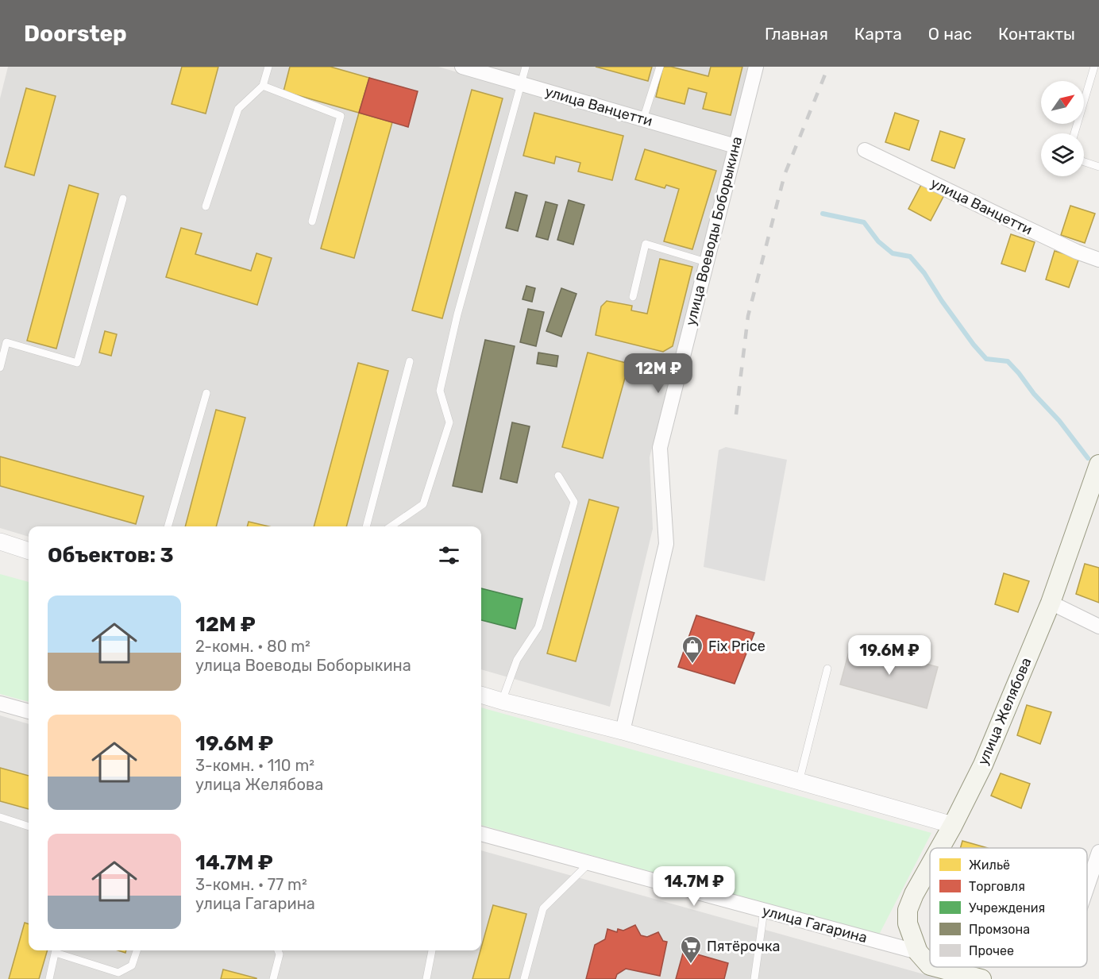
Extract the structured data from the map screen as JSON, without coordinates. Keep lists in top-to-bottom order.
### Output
{
  "streets": {
    "main road": ["улица Желябова", "улица Гагарина"],
    "street": ["улица Ванцетти", "улица Воеводы Боборыкина"]
  },
  "crossings": [
    ["улица Ванцетти", "улица Воеводы Боборыкина"],
    ["улица Желябова", "улица Гагарина"]
  ],
  "places": {
    "shop": ["Fix Price"],
    "supermarket": ["Пятёрочка"]
  },
  "legend": [
    "Жильё",
    "Торговля",
    "Учреждения",
    "Промзона",
    "Прочее"
  ],
  "north": "top right",
  "page": {
    "header": "Doorstep",
    "nav": [
      "Главная",
      "Карта",
      "О нас",
      "Контакты"
    ],
    "price": ["12M ₽", "19.6M ₽", "14.7M ₽"],
    "heading": "Объектов: 3",
    "list": [
      {
        "name": "12M ₽",
        "note": "2-комн. · 80 m² · улица Воеводы Боборыкина"
      },
      {
        "name": "19.6M ₽",
        "note": "3-комн. · 110 m² · улица Желябова"
      },
      {
        "name": "14.7M ₽",
        "note": "3-комн. · 77 m² · улица Гагарина"
      }
    ]
  }
}
